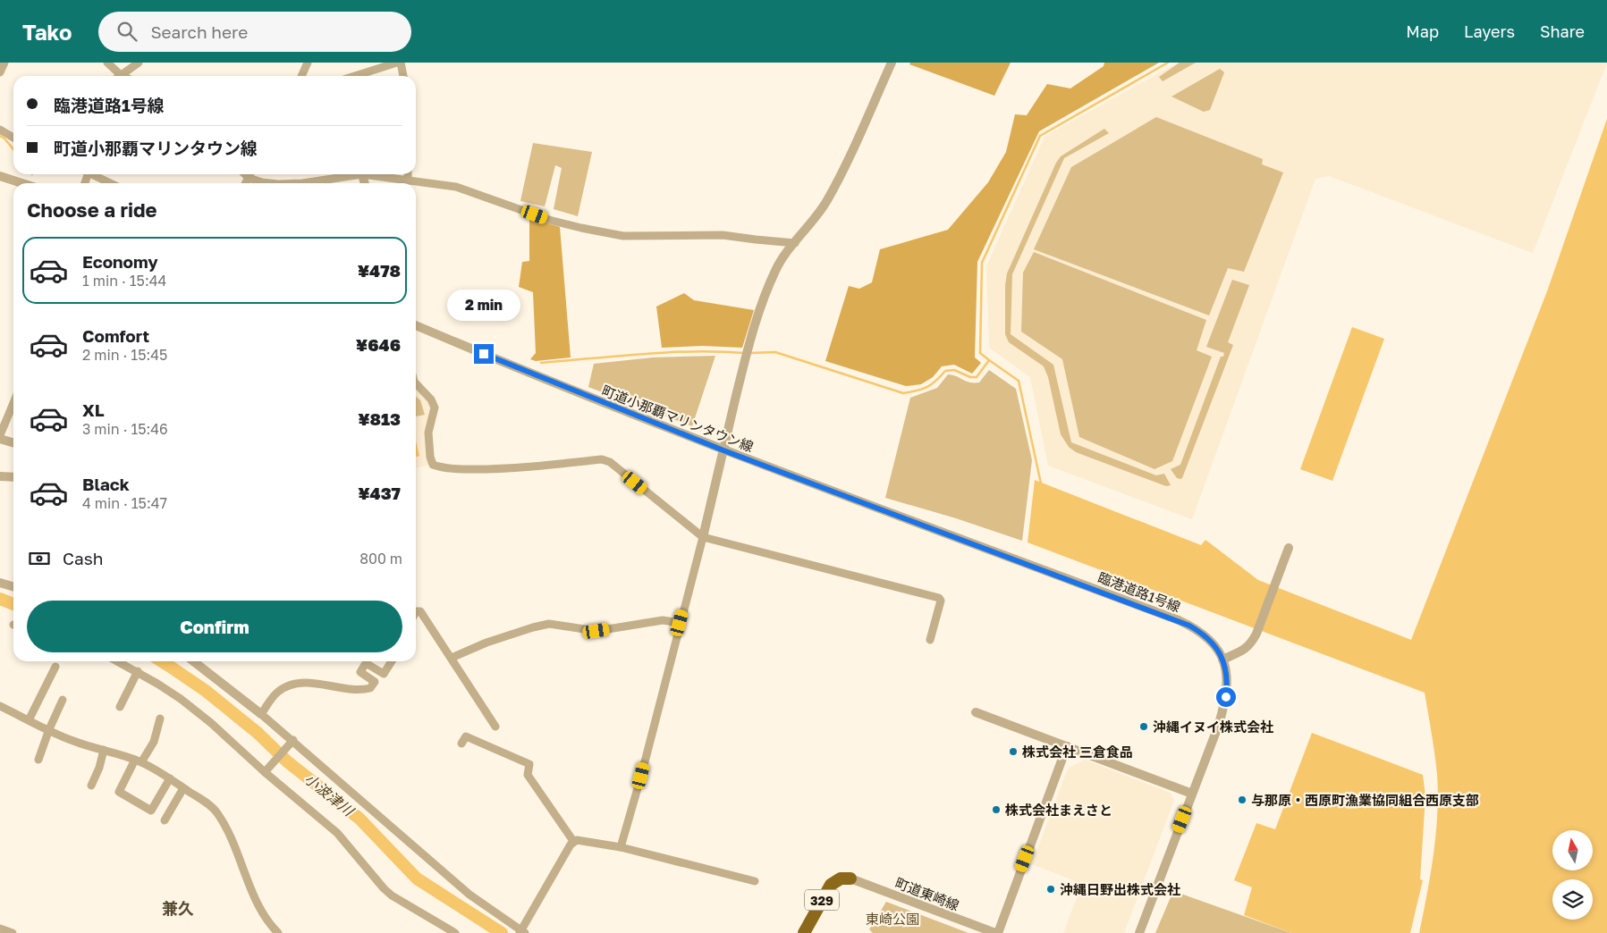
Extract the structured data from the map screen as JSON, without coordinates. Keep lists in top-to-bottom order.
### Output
{
  "streets": {
    "highway": ["329"],
    "street": ["町道小那覇マリンタウン線", "臨港道路1号線", "町道東崎線"]
  },
  "crossings": [
    ["町道小那覇マリンタウン線", "臨港道路1号線"],
    ["町道東崎線", "329"]
  ],
  "districts": ["兼久"],
  "water": ["小波津川"],
  "parks": ["東崎公園"],
  "places": [
    "沖縄イヌイ株式会社",
    "株式会社 三倉食品",
    "与那原・西原町漁業協同組合西原支部",
    "株式会社まえさと",
    "沖縄日野出株式会社"
  ],
  "north": "top",
  "page": {
    "header": "Tako",
    "search": "Search here",
    "nav": ["Map", "Layers", "Share"],
    "banner": ["臨港道路1号線", "町道小那覇マリンタウン線"],
    "heading": "Choose a ride",
    "list": [
      {
        "name": "Economy",
        "note": "1 min · 15:44",
        "value": "¥478"
      },
      {
        "name": "Comfort",
        "note": "2 min · 15:45",
        "value": "¥646"
      },
      {
        "name": "XL",
        "note": "3 min · 15:46",
        "value": "¥813"
      },
      {
        "name": "Black",
        "note": "4 min · 15:47",
        "value": "¥437"
      }
    ],
    "bubble": "2 min",
    "pay": ["Cash", "800 m"],
    "buttons": "Confirm"
  }
}
